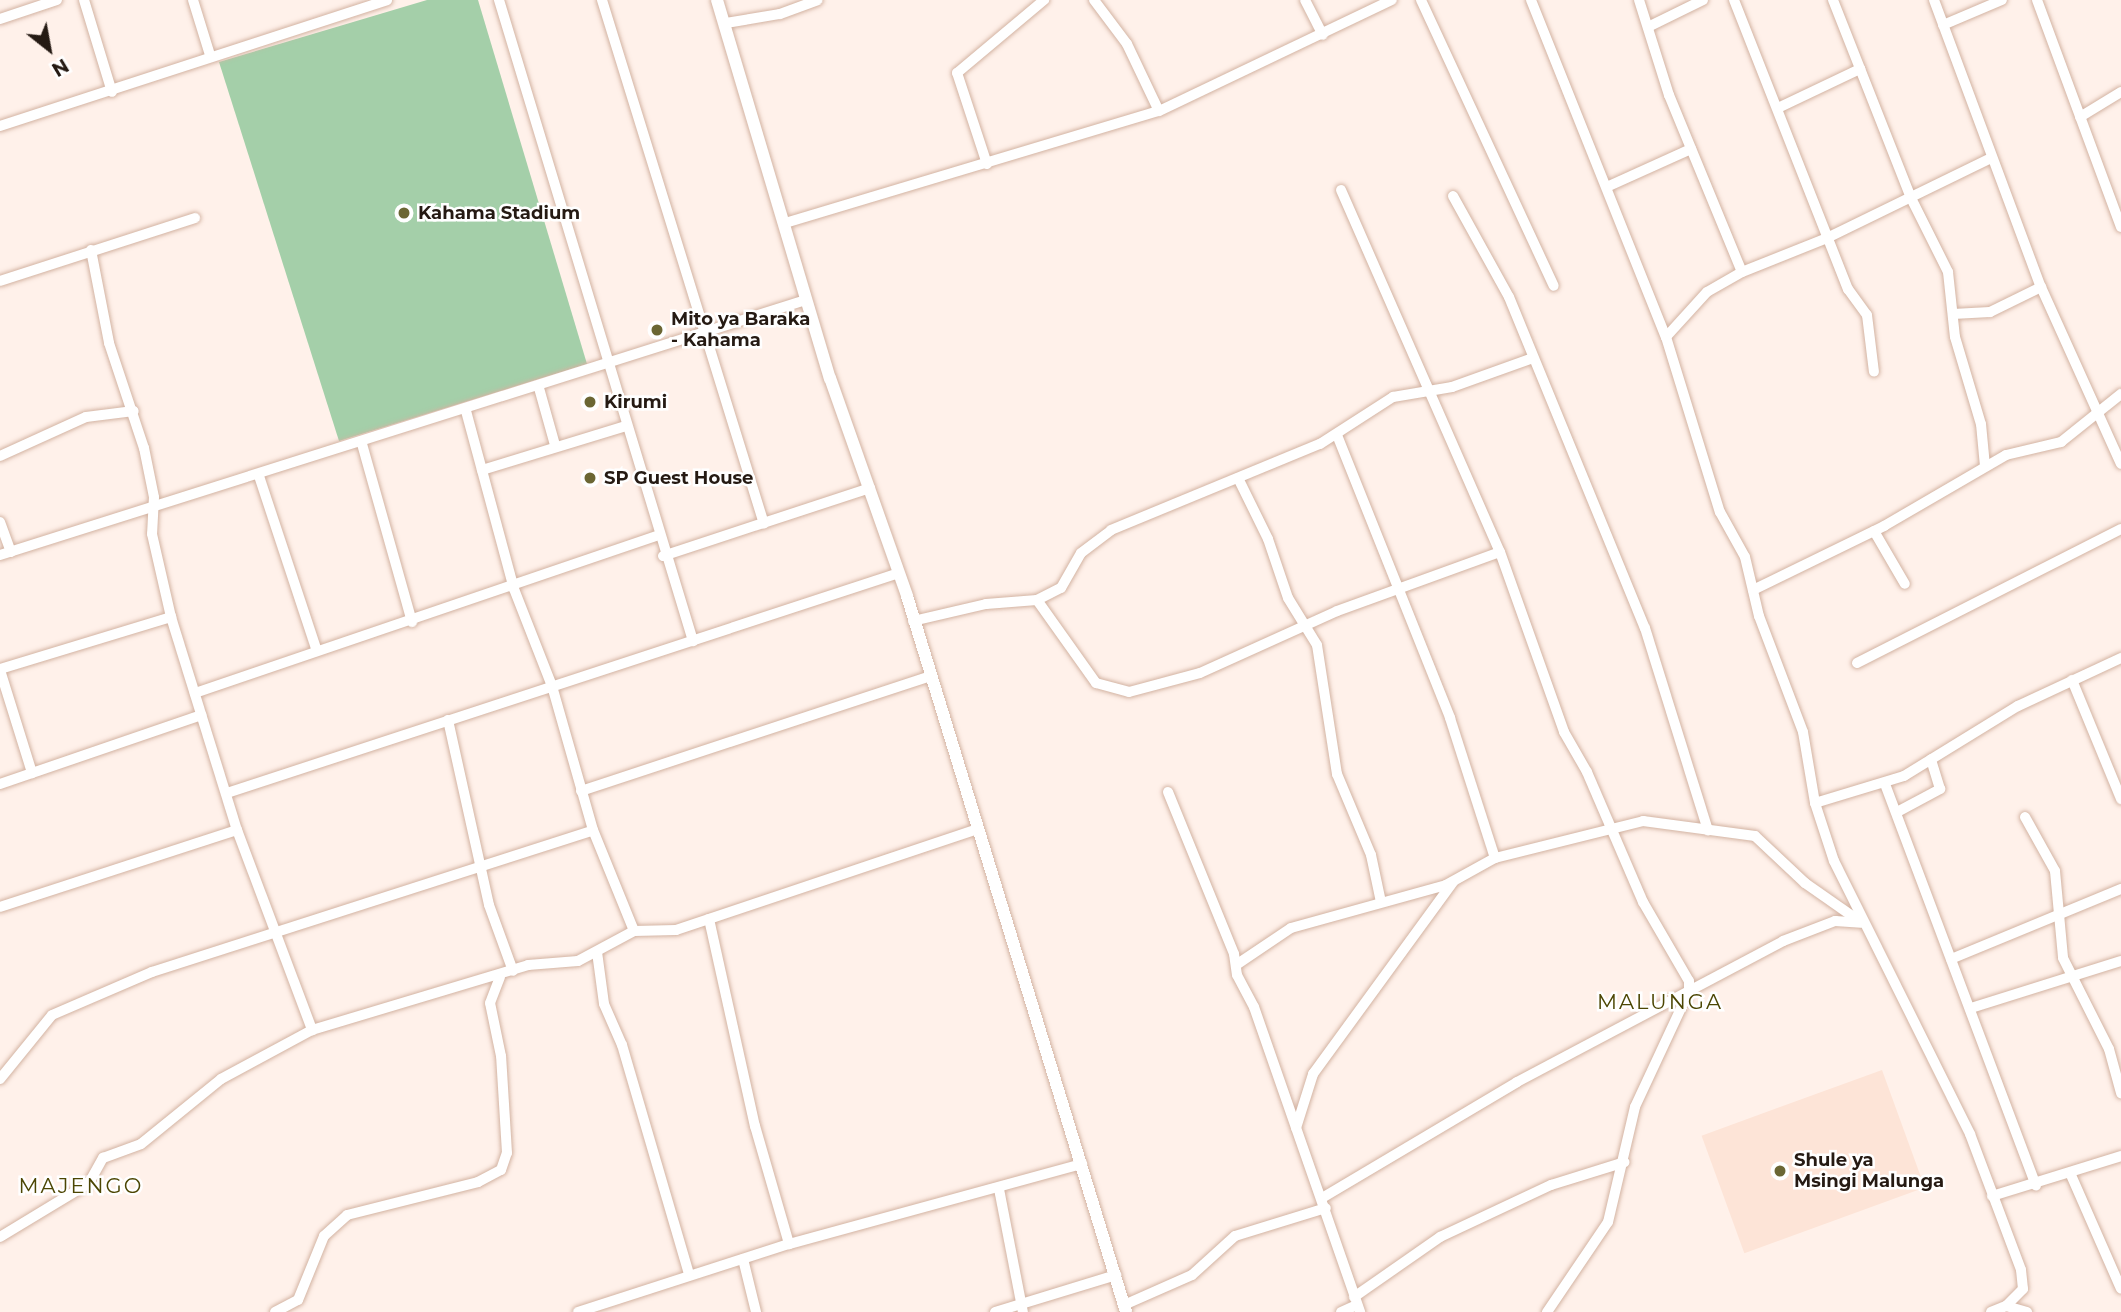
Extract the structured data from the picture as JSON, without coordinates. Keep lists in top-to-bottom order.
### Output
{
  "districts": ["MALUNGA", "MAJENGO"],
  "places": [
    "Kahama Stadium",
    "Mito ya Baraka - Kahama",
    "Kirumi",
    "SP Guest House",
    "Shule ya Msingi Malunga"
  ],
  "north": "bottom right"
}
